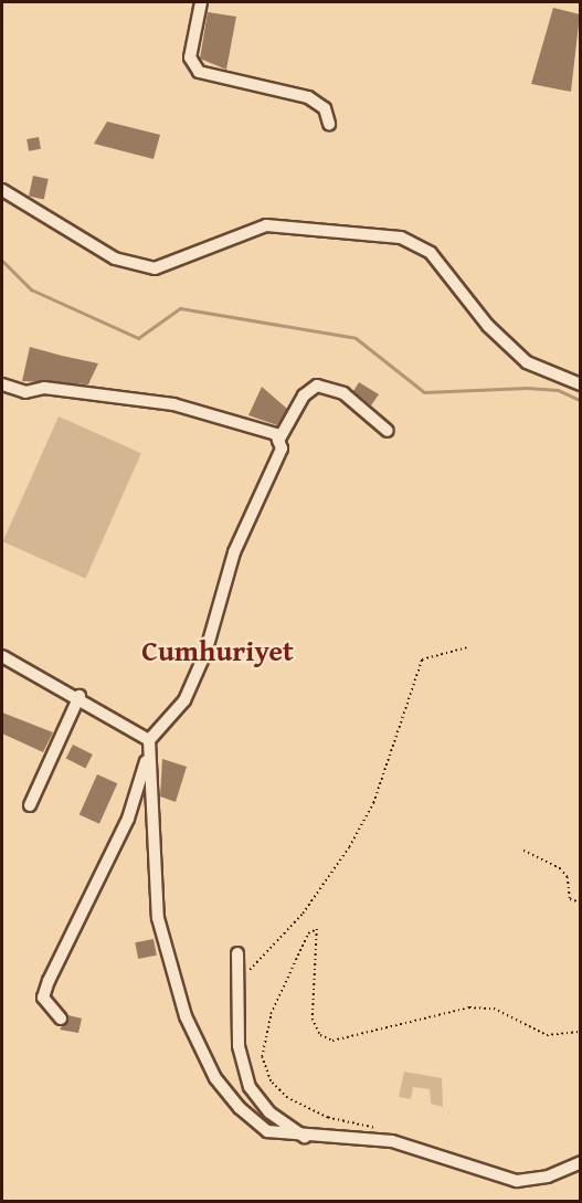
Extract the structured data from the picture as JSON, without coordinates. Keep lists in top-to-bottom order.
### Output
{
  "districts": ["Cumhuriyet"]
}
